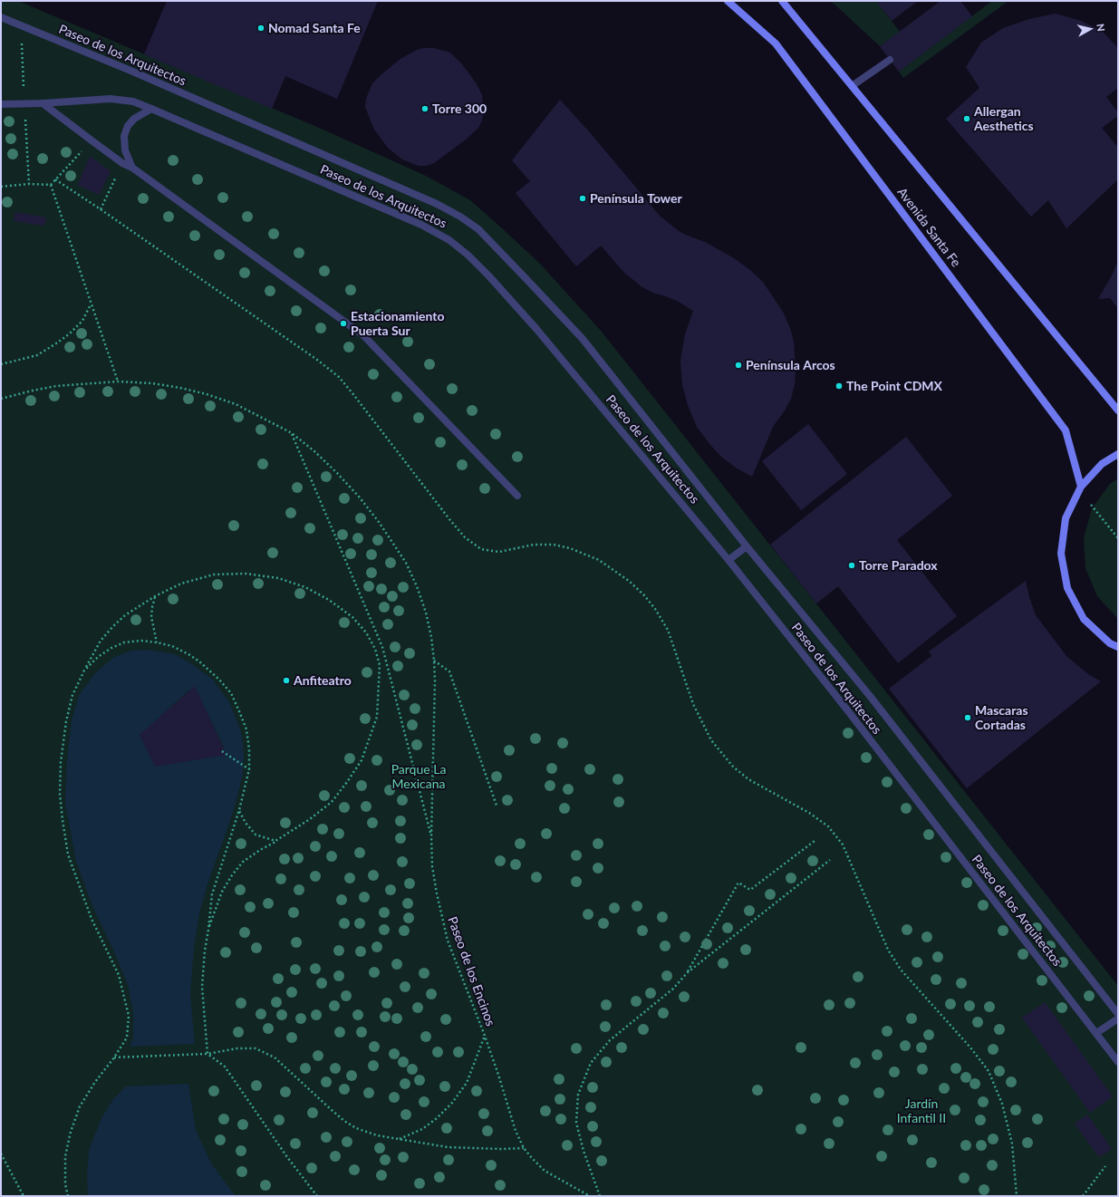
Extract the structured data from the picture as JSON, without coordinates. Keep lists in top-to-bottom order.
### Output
{
  "streets": {
    "street": ["Paseo de los Arquitectos", "Avenida Santa Fe"],
    "path": ["Paseo de los Encinos"]
  },
  "parks": ["Parque La Mexicana", "Jardín Infantil II"],
  "places": [
    "Nomad Santa Fe",
    "Torre 300",
    "Allergan Aesthetics",
    "Península Tower",
    "Estacionamiento Puerta Sur",
    "Península Arcos",
    "The Point CDMX",
    "Torre Paradox",
    "Anfiteatro",
    "Mascaras Cortadas"
  ],
  "north": "right"
}
